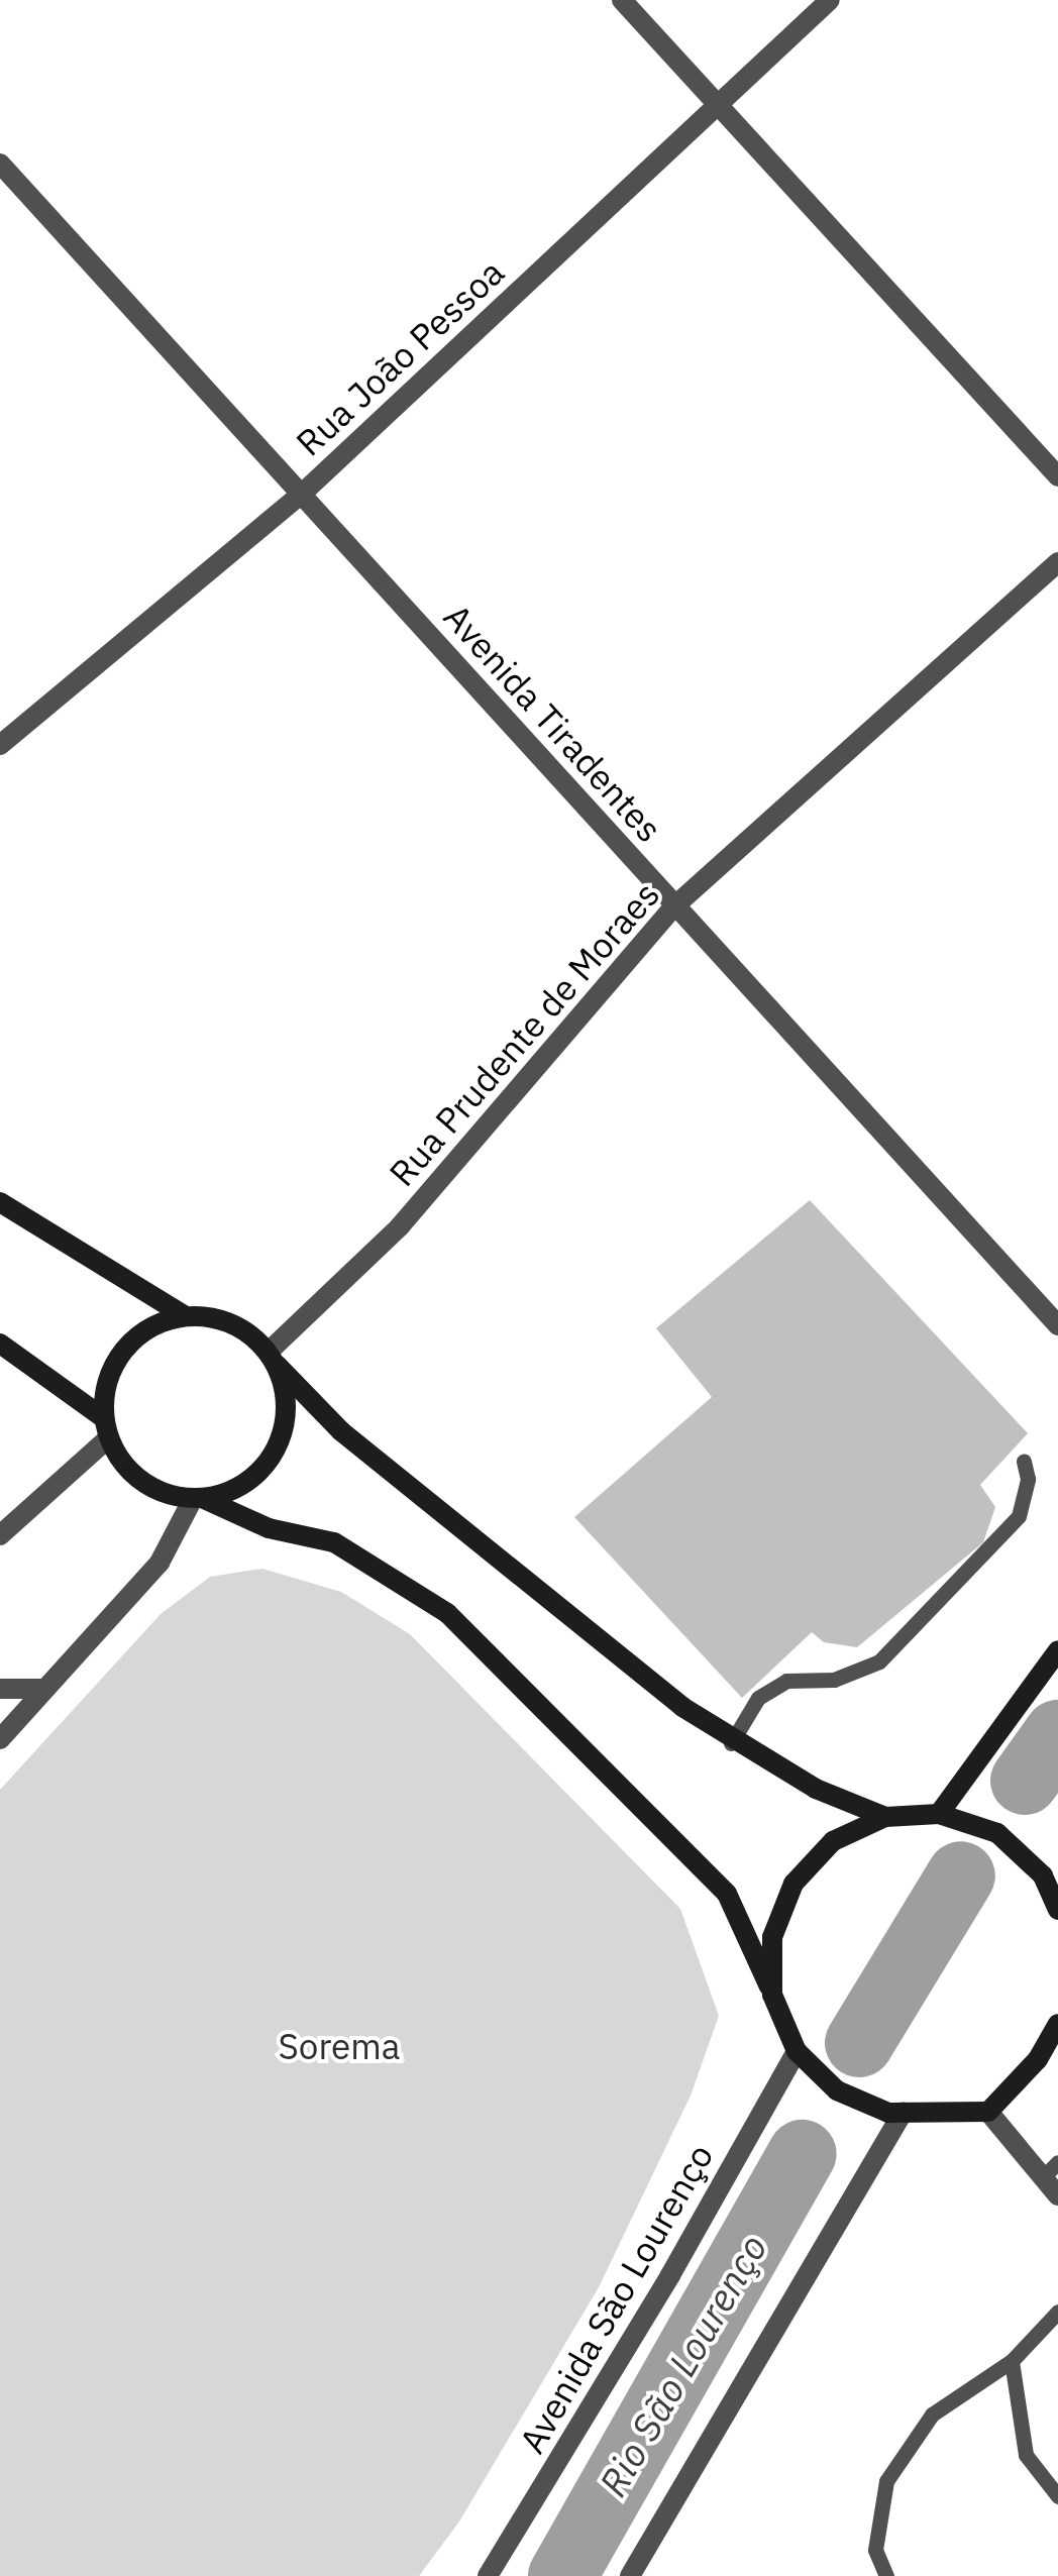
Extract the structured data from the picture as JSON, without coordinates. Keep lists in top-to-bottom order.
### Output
{
  "streets": {
    "street": [
      "Rua João Pessoa",
      "Avenida Tiradentes",
      "Rua Prudente de Moraes",
      "Avenida São Lourenço"
    ]
  },
  "crossings": [
    ["Rua João Pessoa", "Avenida Tiradentes"],
    ["Avenida Tiradentes", "Rua Prudente de Moraes"]
  ],
  "water": ["Rio São Lourenço"],
  "parks": ["Sorema"]
}
